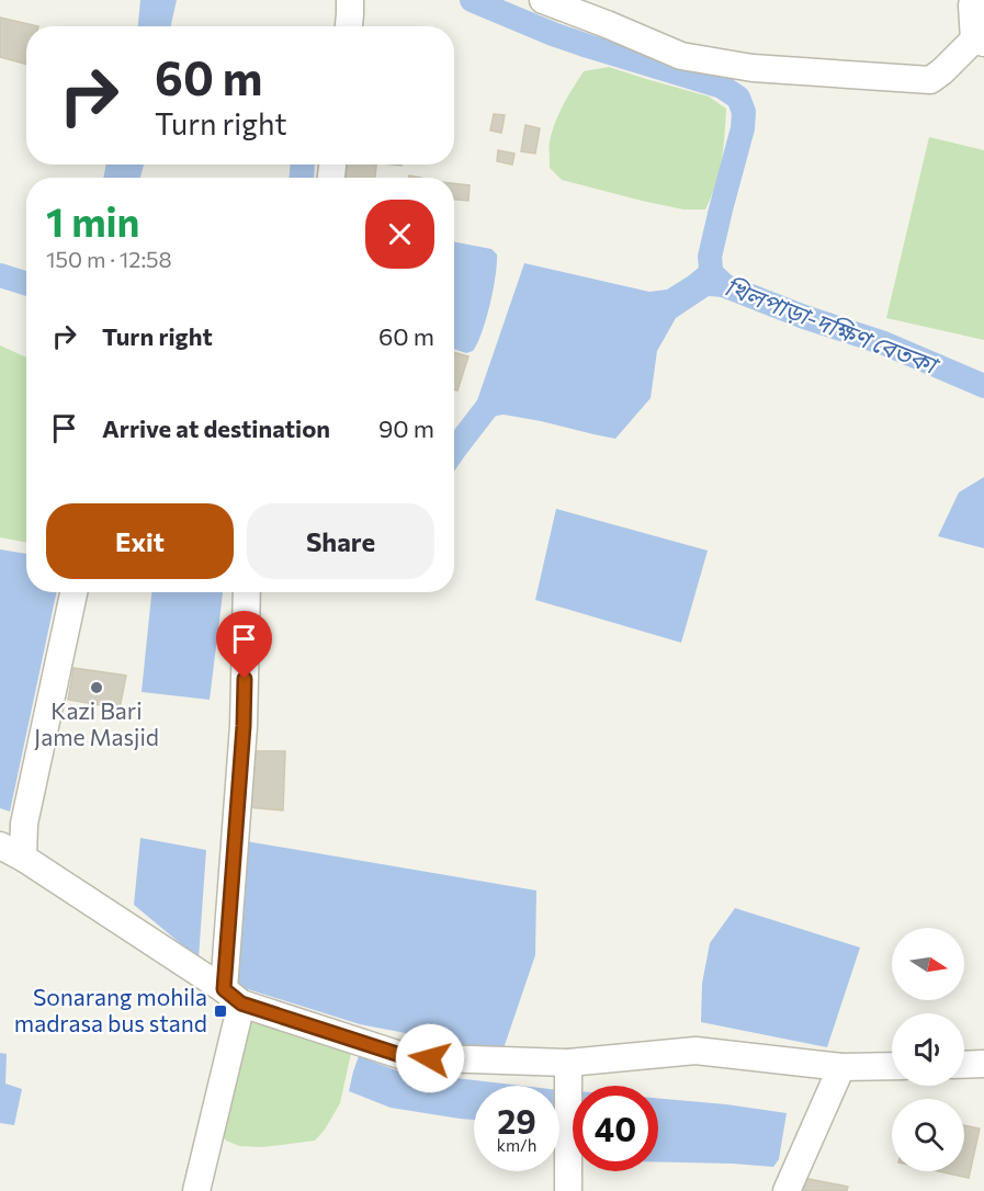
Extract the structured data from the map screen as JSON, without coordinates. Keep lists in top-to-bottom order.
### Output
{
  "water": ["খিলপাড়া-দক্ষিণ বেতকা"],
  "places": {
    "other": ["Kazi Bari Jame Masjid"],
    "transit": ["Sonarang mohila madrasa bus stand"]
  },
  "north": "right",
  "page": {
    "turn": ["60 m", "Turn right"],
    "heading": ["1 min", "150 m · 12:58"],
    "list": [
      {
        "name": "Turn right",
        "value": "60 m"
      },
      {
        "name": "Arrive at destination",
        "value": "90 m"
      }
    ],
    "buttons": ["Exit", "Share"],
    "speed": "29 km/h",
    "limit": "40"
  }
}
